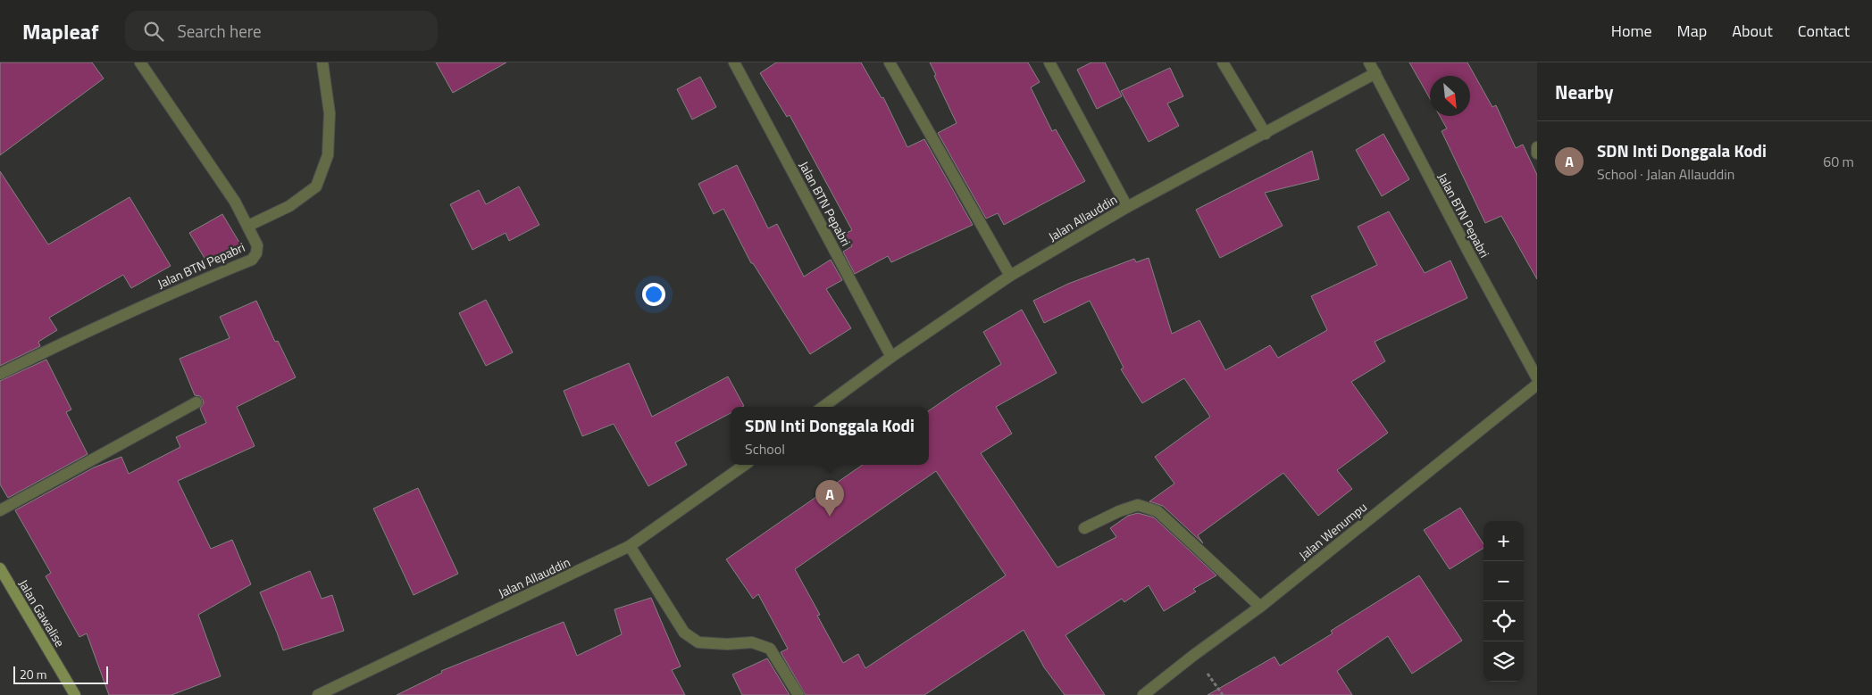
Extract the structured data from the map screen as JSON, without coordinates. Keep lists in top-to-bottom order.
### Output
{
  "streets": {
    "street": [
      "Jalan BTN Pepabri",
      "Jalan Allauddin",
      "Jalan Wenumpu",
      "Jalan Gawalise"
    ]
  },
  "crossings": [
    ["Jalan BTN Pepabri", "Jalan Allauddin"]
  ],
  "scale_bar": "20 m",
  "north": "bottom right",
  "page": {
    "header": "Mapleaf",
    "search": "Search here",
    "nav": [
      "Home",
      "Map",
      "About",
      "Contact"
    ],
    "heading": "Nearby",
    "list": [
      {
        "mark": "A",
        "name": "SDN Inti Donggala Kodi",
        "note": "School · Jalan Allauddin",
        "value": "60 m"
      }
    ],
    "popup": ["SDN Inti Donggala Kodi", "School"],
    "pins": "A",
    "map_buttons": ["+", "−"],
    "scale": "20 m"
  }
}
